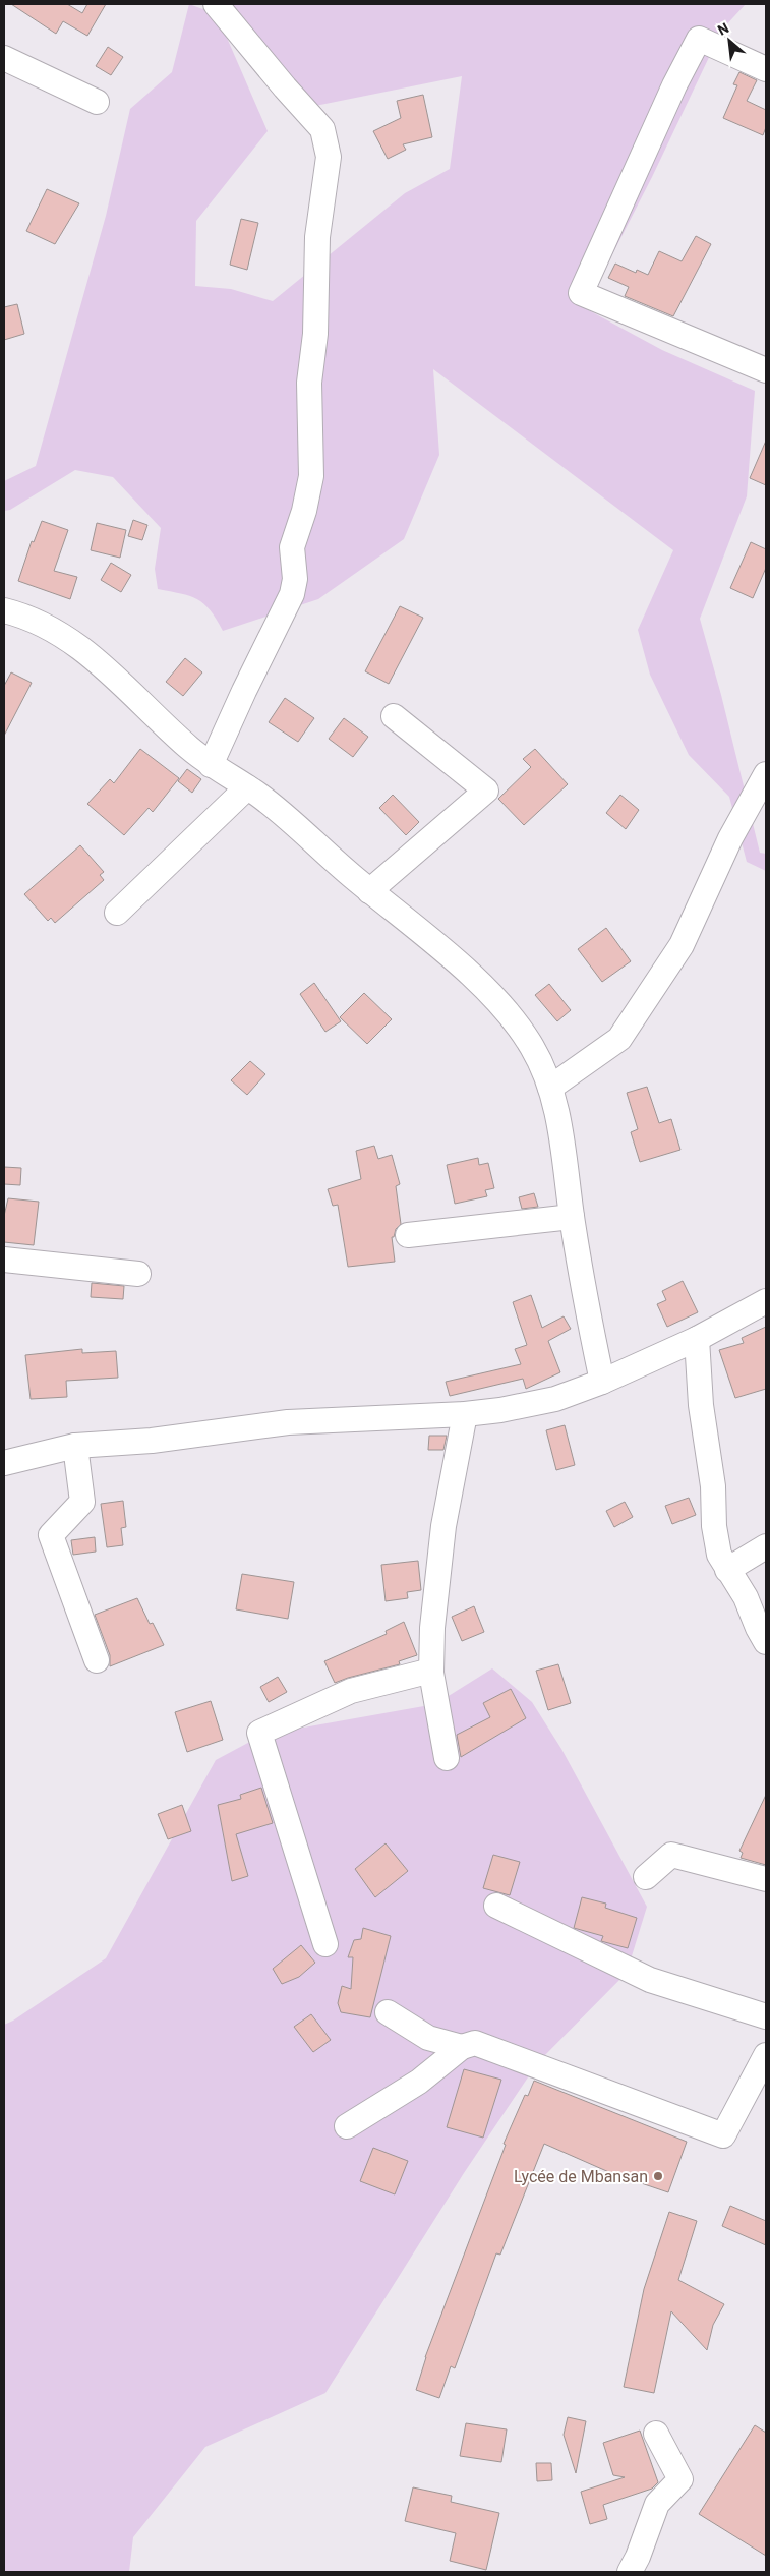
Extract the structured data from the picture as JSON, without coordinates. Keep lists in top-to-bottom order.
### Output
{
  "places": ["Lycée de Mbansan"],
  "north": "top left"
}
